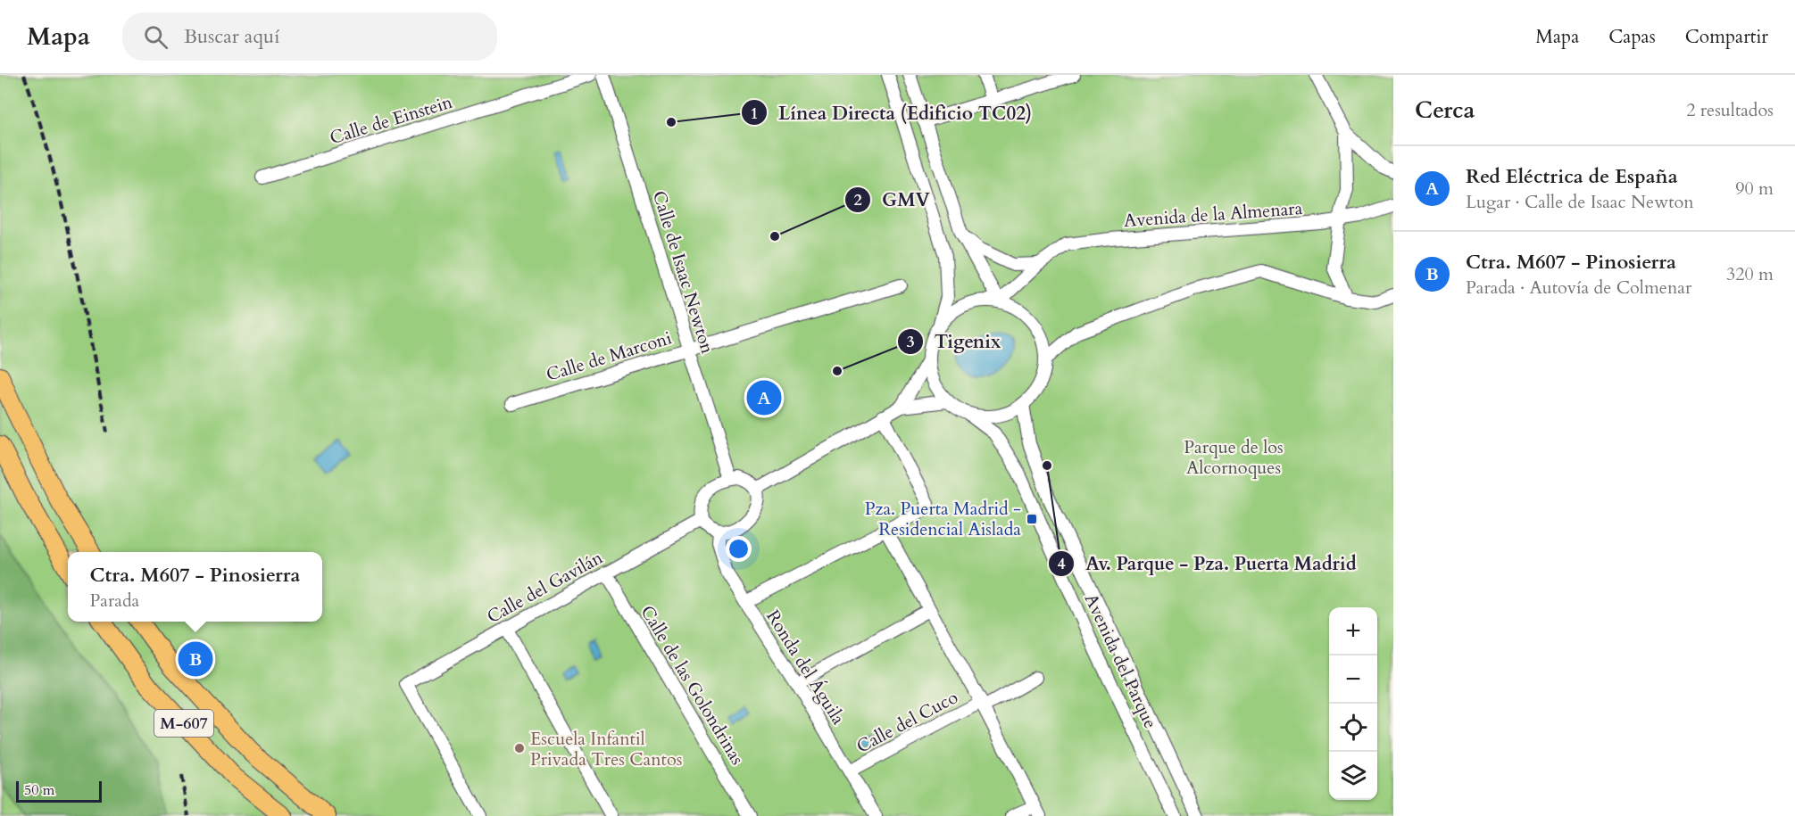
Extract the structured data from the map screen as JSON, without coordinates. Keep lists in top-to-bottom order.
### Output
{
  "streets": {
    "highway": ["M-607"],
    "street": [
      "Calle de Einstein",
      "Avenida de la Almenara",
      "Calle de Isaac Newton",
      "Calle de Marconi",
      "Calle del Gavilán",
      "Avenida del Parque",
      "Ronda del Águila",
      "Calle de las Golondrinas",
      "Calle del Cuco"
    ]
  },
  "crossings": [
    ["Avenida de la Almenara", "Avenida del Parque"],
    ["Calle de Isaac Newton", "Calle de Marconi"],
    ["Calle de Isaac Newton", "Calle del Gavilán"],
    ["Calle de Isaac Newton", "Ronda del Águila"],
    ["Calle del Gavilán", "Ronda del Águila"],
    ["Calle del Gavilán", "Calle de las Golondrinas"],
    ["Ronda del Águila", "Calle del Cuco"]
  ],
  "parks": ["Parque de los Alcornoques"],
  "places": {
    "other": [
      "Línea Directa (Edificio TC02)",
      "GMV",
      "Tigenix",
      "Av. Parque - Pza. Puerta Madrid",
      "Escuela Infantil Privada Tres Cantos"
    ],
    "transit": ["Pza. Puerta Madrid - Residencial Aislada"]
  },
  "scale_bar": "50 m",
  "page": {
    "header": "Mapa",
    "search": "Buscar aquí",
    "nav": ["Mapa", "Capas", "Compartir"],
    "heading": ["Cerca", "2 resultados"],
    "list": [
      {
        "mark": "A",
        "name": "Red Eléctrica de España",
        "note": "Lugar · Calle de Isaac Newton",
        "value": "90 m"
      },
      {
        "mark": "B",
        "name": "Ctra. M607 - Pinosierra",
        "note": "Parada · Autovía de Colmenar",
        "value": "320 m"
      }
    ],
    "pins": ["A", "B"],
    "popup": ["Ctra. M607 - Pinosierra", "Parada"],
    "map_buttons": ["+", "−"],
    "scale": "50 m"
  }
}
